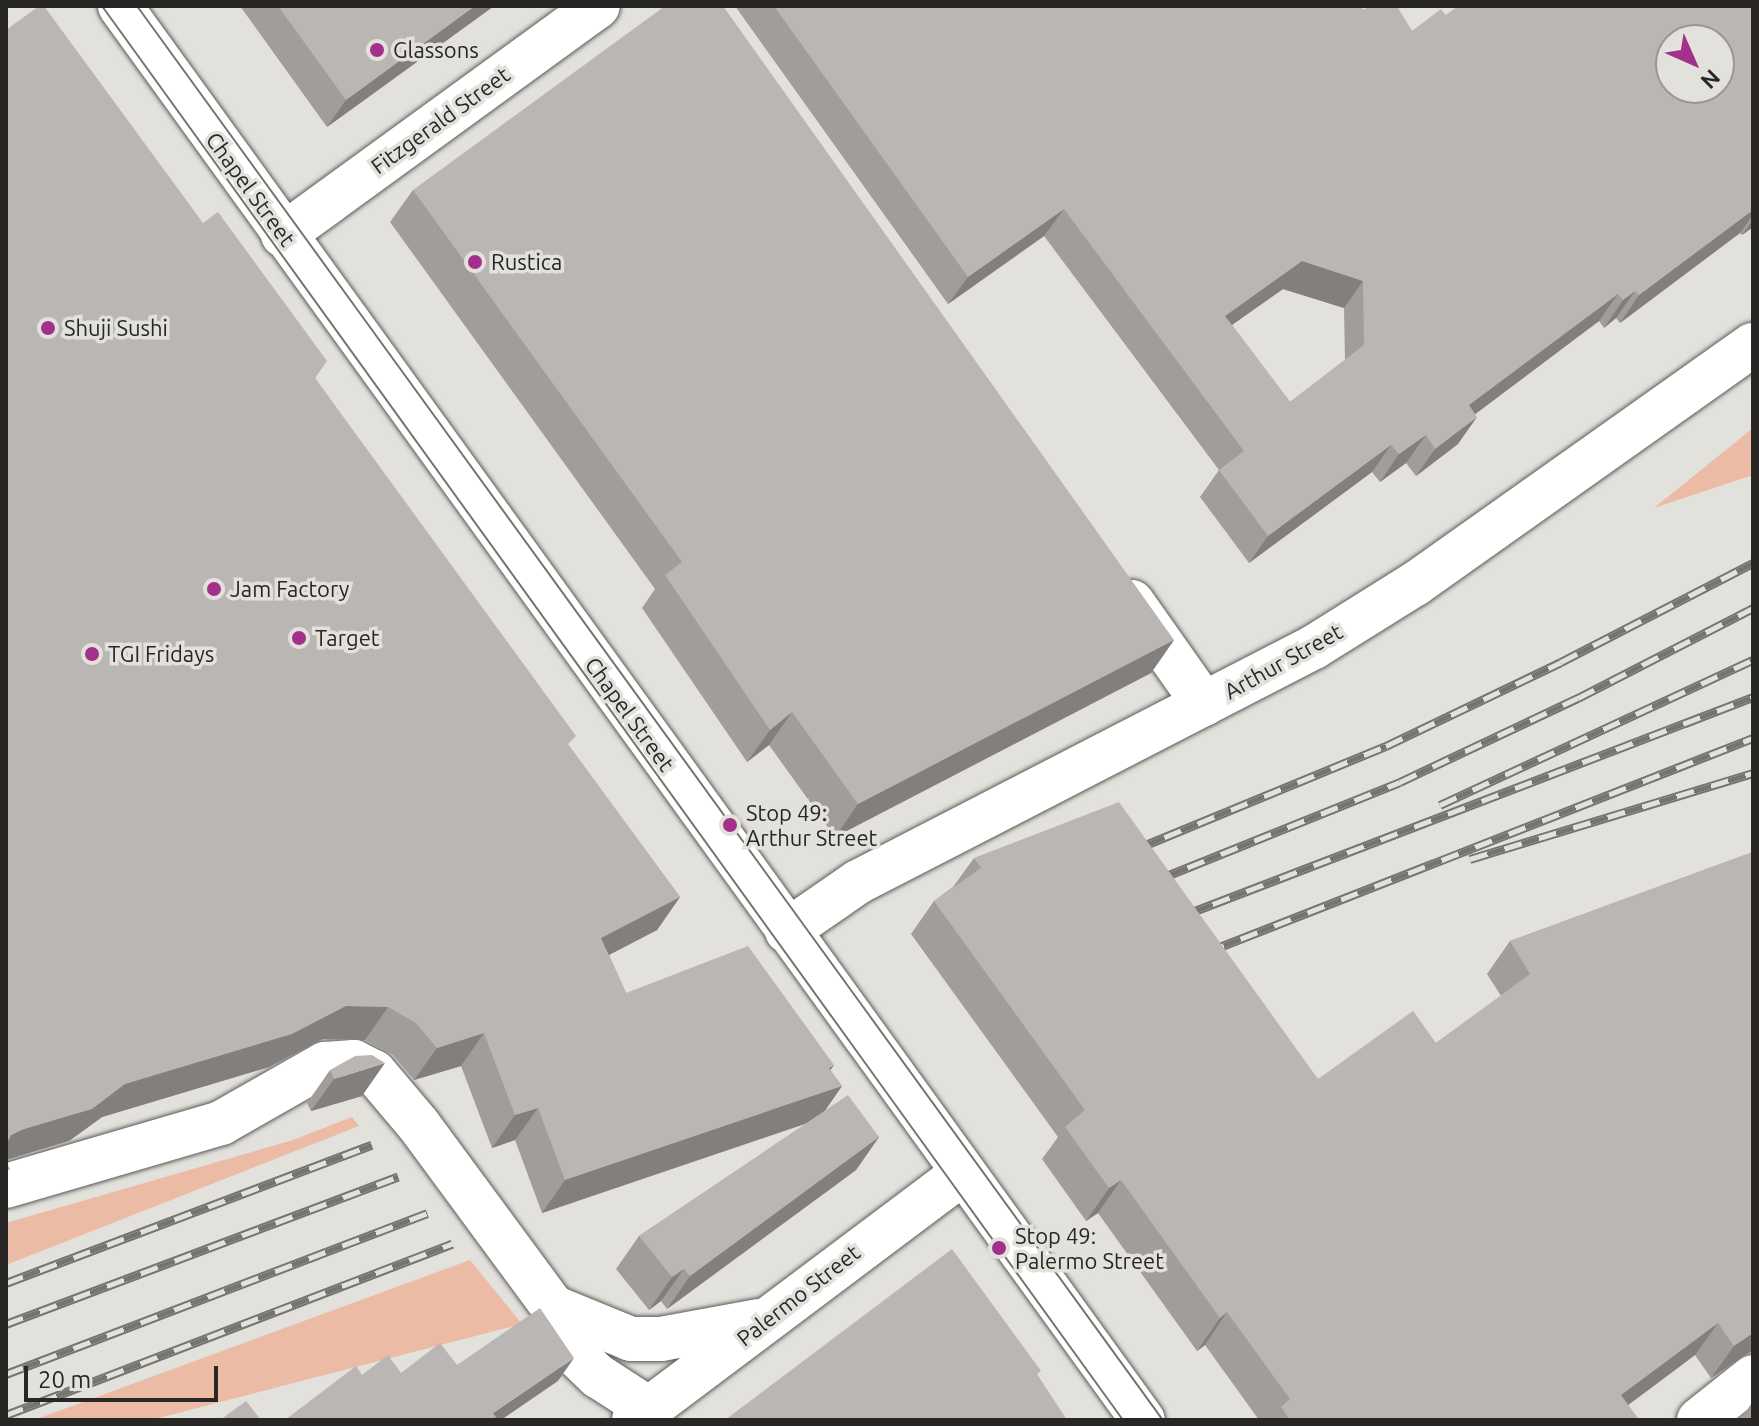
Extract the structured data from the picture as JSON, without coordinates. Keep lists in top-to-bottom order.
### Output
{
  "streets": {
    "street": [
      "Fitzgerald Street",
      "Chapel Street",
      "Arthur Street",
      "Palermo Street"
    ]
  },
  "crossings": [
    ["Fitzgerald Street", "Chapel Street"],
    ["Chapel Street", "Arthur Street"],
    ["Chapel Street", "Palermo Street"]
  ],
  "places": [
    "Glassons",
    "Rustica",
    "Shuji Sushi",
    "Jam Factory",
    "Target",
    "TGI Fridays",
    "Stop 49: Arthur Street",
    "Stop 49: Palermo Street"
  ],
  "scale_bar": "20 m",
  "north": "bottom right"
}
